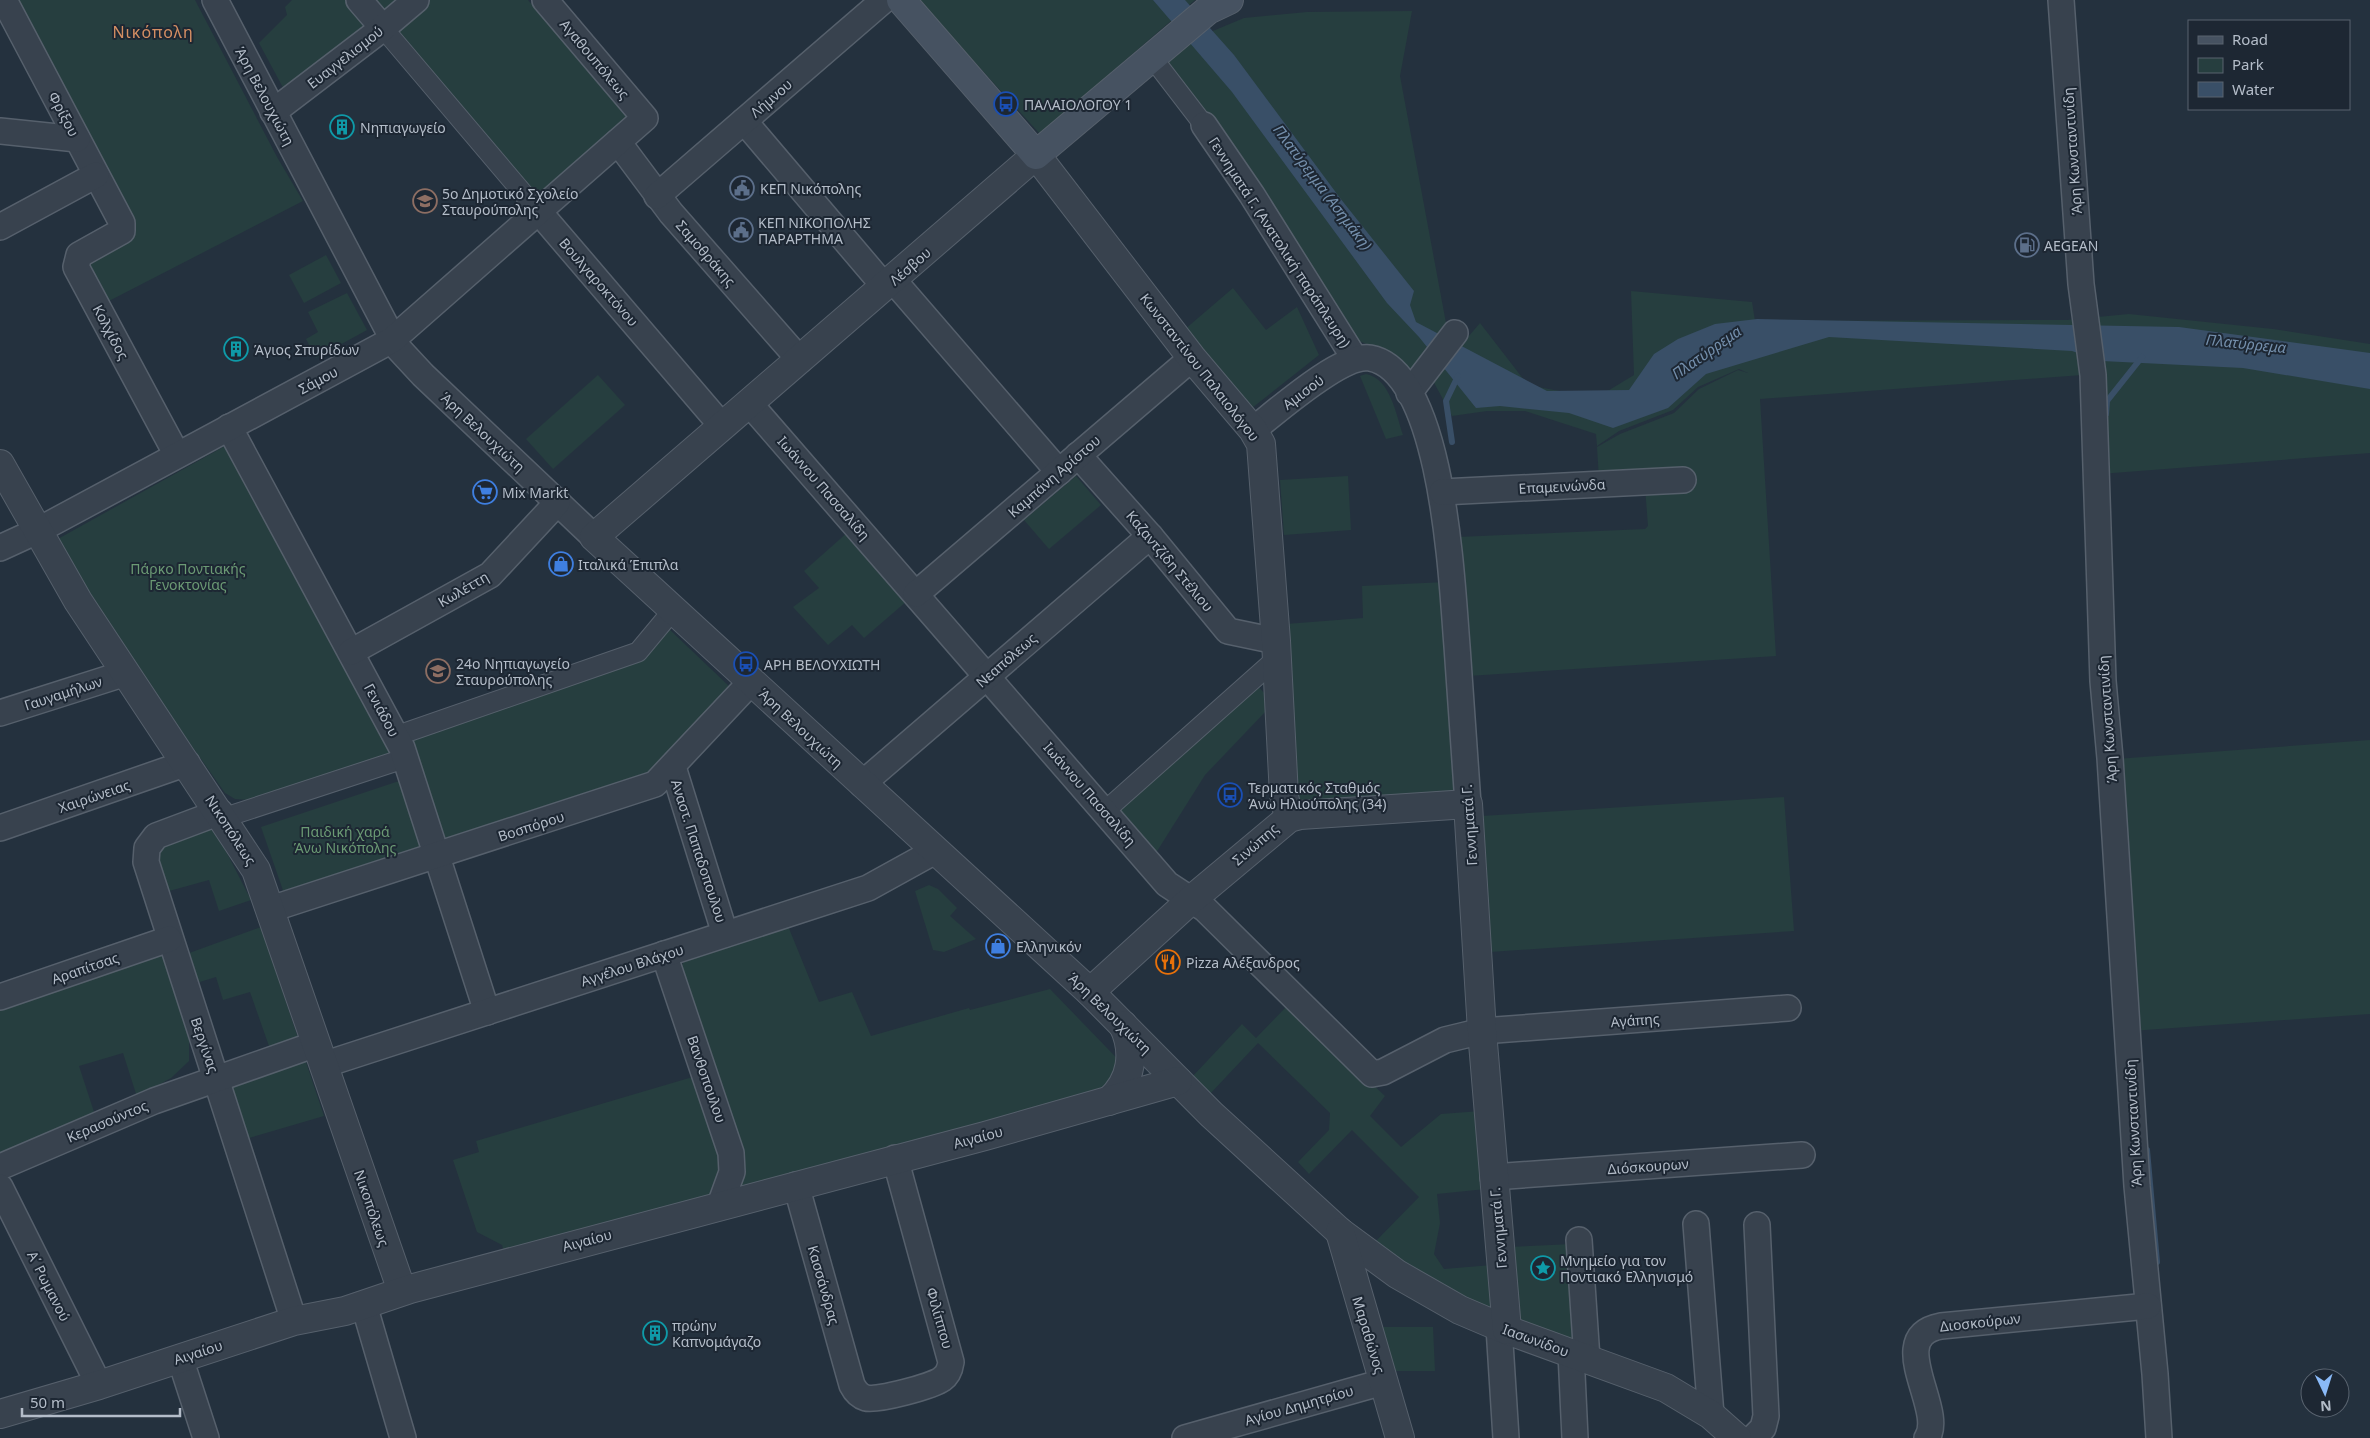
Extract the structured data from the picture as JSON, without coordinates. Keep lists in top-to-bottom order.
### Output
{
  "streets": {
    "main road": ["Λέσβου", "Κωνσταντίνου Παλαιολόγου"],
    "street": [
      "Ευαγγελισμού",
      "Αγαθουπόλεως",
      "Άρη Βελουχιώτη",
      "Λήμνου",
      "Φρίξου",
      "Άρη Κωνσταντινίδη",
      "Γεννηματά Γ. (Ανατολική παράπλευρη)",
      "Σαμοθράκης",
      "Βουλγαροκτόνου",
      "Κολχίδος",
      "Σάμου",
      "Αμισού",
      "Καμπάνη Αρίστου",
      "Επαμεινώνδα",
      "Ιωάννου Πασσαλίδη",
      "Καζαντζίδη Στέλιου",
      "Κωλέττη",
      "Νεαπόλεως",
      "Γαυγαμήλων",
      "Γενιάδου",
      "Χαιρώνειας",
      "Γεννηματά Γ.",
      "Βοσπόρου",
      "Νικοπόλεως",
      "Σινώπης",
      "Αναστ. Παπαδοπουλου",
      "Αγγέλου Βλάχου",
      "Αραπίτσας",
      "Αγάπης",
      "Βεργίνας",
      "Βανθοπουλου",
      "Κερασούντος",
      "Αιγαίου",
      "Διόσκουρων",
      "Κασσάνδρας",
      "Α΄ Ρωμανού",
      "Φιλίππου",
      "Διοσκούρων",
      "Μαραθώνος",
      "Ιασωνίδου",
      "Αγίου Δημητρίου"
    ]
  },
  "crossings": [
    ["Ευαγγελισμού", "Άρη Βελουχιώτη"],
    ["Ευαγγελισμού", "Βουλγαροκτόνου"],
    ["Αγαθουπόλεως", "Σάμου"],
    ["Άρη Βελουχιώτη", "Λέσβου"],
    ["Άρη Βελουχιώτη", "Σάμου"],
    ["Άρη Βελουχιώτη", "Κωλέττη"],
    ["Άρη Βελουχιώτη", "Νεαπόλεως"],
    ["Άρη Βελουχιώτη", "Βοσπόρου"],
    ["Άρη Βελουχιώτη", "Σινώπης"],
    ["Άρη Βελουχιώτη", "Αγγέλου Βλάχου"],
    ["Άρη Βελουχιώτη", "Αιγαίου"],
    ["Άρη Βελουχιώτη", "Μαραθώνος"],
    ["Άρη Βελουχιώτη", "Ιασωνίδου"],
    ["Λήμνου", "Σαμοθράκης"],
    ["Φρίξου", "Κολχίδος"],
    ["Άρη Κωνσταντινίδη", "Διοσκούρων"],
    ["Γεννηματά Γ. (Ανατολική παράπλευρη)", "Αμισού"],
    ["Γεννηματά Γ. (Ανατολική παράπλευρη)", "Γεννηματά Γ."],
    ["Σαμοθράκης", "Λέσβου"],
    ["Σαμοθράκης", "Σάμου"],
    ["Λέσβου", "Βουλγαροκτόνου"],
    ["Λέσβου", "Κωνσταντίνου Παλαιολόγου"],
    ["Λέσβου", "Ιωάννου Πασσαλίδη"],
    ["Βουλγαροκτόνου", "Σάμου"],
    ["Κολχίδος", "Σάμου"],
    ["Κωνσταντίνου Παλαιολόγου", "Αμισού"],
    ["Κωνσταντίνου Παλαιολόγου", "Καμπάνη Αρίστου"],
    ["Κωνσταντίνου Παλαιολόγου", "Καζαντζίδη Στέλιου"],
    ["Κωνσταντίνου Παλαιολόγου", "Σινώπης"],
    ["Σάμου", "Γενιάδου"],
    ["Σάμου", "Νικοπόλεως"],
    ["Αμισού", "Γεννηματά Γ."],
    ["Καμπάνη Αρίστου", "Ιωάννου Πασσαλίδη"],
    ["Καμπάνη Αρίστου", "Καζαντζίδη Στέλιου"],
    ["Επαμεινώνδα", "Γεννηματά Γ."],
    ["Ιωάννου Πασσαλίδη", "Νεαπόλεως"],
    ["Ιωάννου Πασσαλίδη", "Γεννηματά Γ."],
    ["Ιωάννου Πασσαλίδη", "Σινώπης"],
    ["Ιωάννου Πασσαλίδη", "Αγάπης"],
    ["Καζαντζίδη Στέλιου", "Νεαπόλεως"],
    ["Κωλέττη", "Γενιάδου"],
    ["Γαυγαμήλων", "Νικοπόλεως"],
    ["Γενιάδου", "Βοσπόρου"],
    ["Γενιάδου", "Αγγέλου Βλάχου"],
    ["Χαιρώνειας", "Νικοπόλεως"],
    ["Γεννηματά Γ.", "Σινώπης"],
    ["Γεννηματά Γ.", "Αγάπης"],
    ["Γεννηματά Γ.", "Διόσκουρων"],
    ["Γεννηματά Γ.", "Ιασωνίδου"],
    ["Βοσπόρου", "Νικοπόλεως"],
    ["Βοσπόρου", "Αναστ. Παπαδοπουλου"],
    ["Νικοπόλεως", "Αγγέλου Βλάχου"],
    ["Νικοπόλεως", "Βεργίνας"],
    ["Νικοπόλεως", "Κερασούντος"],
    ["Νικοπόλεως", "Αιγαίου"],
    ["Αναστ. Παπαδοπουλου", "Αγγέλου Βλάχου"],
    ["Αγγέλου Βλάχου", "Βανθοπουλου"],
    ["Αγγέλου Βλάχου", "Κερασούντος"],
    ["Αραπίτσας", "Βεργίνας"],
    ["Βεργίνας", "Κερασούντος"],
    ["Βεργίνας", "Αιγαίου"],
    ["Βανθοπουλου", "Αιγαίου"],
    ["Αιγαίου", "Κασσάνδρας"],
    ["Αιγαίου", "Α΄ Ρωμανού"],
    ["Αιγαίου", "Φιλίππου"],
    ["Κασσάνδρας", "Φιλίππου"],
    ["Μαραθώνος", "Ιασωνίδου"],
    ["Μαραθώνος", "Αγίου Δημητρίου"]
  ],
  "districts": ["Νικόπολη"],
  "water": ["Πλατύρεμμα (Ασημάκη)", "Πλατύρρεμα"],
  "parks": ["Πάρκο Ποντιακής Γενοκτονίας", "Παιδική χαρά Άνω Νικόπολης"],
  "places": {
    "bus stop": ["ΠΑΛΑΙΟΛΟΓΟΥ 1", "ΑΡΗ ΒΕΛΟΥΧΙΩΤΗ", "Τερματικός Σταθμός Άνω Ηλιούπολης (34)"],
    "building": ["Νηπιαγωγείο", "Άγιος Σπυρίδων", "πρώην Καπνομάγαζο"],
    "public building": ["ΚΕΠ Νικόπολης", "ΚΕΠ ΝΙΚΟΠΟΛΗΣ ΠΑΡΑΡΤΗΜΑ"],
    "school or university": ["5ο Δημοτικό Σχολείο Σταυρούπολης", "24ο Νηπιαγωγείο Σταυρούπολης"],
    "fuel station": ["AEGEAN"],
    "supermarket": ["Mix Markt"],
    "shop": ["Ιταλικά Έπιπλα", "Ελληνικόν"],
    "restaurant": ["Pizza Αλέξανδρος"],
    "place": ["Μνημείο για τον Ποντιακό Ελληνισμό"]
  },
  "legend": ["Road", "Park", "Water"],
  "scale_bar": "50 m",
  "north": "bottom"
}
